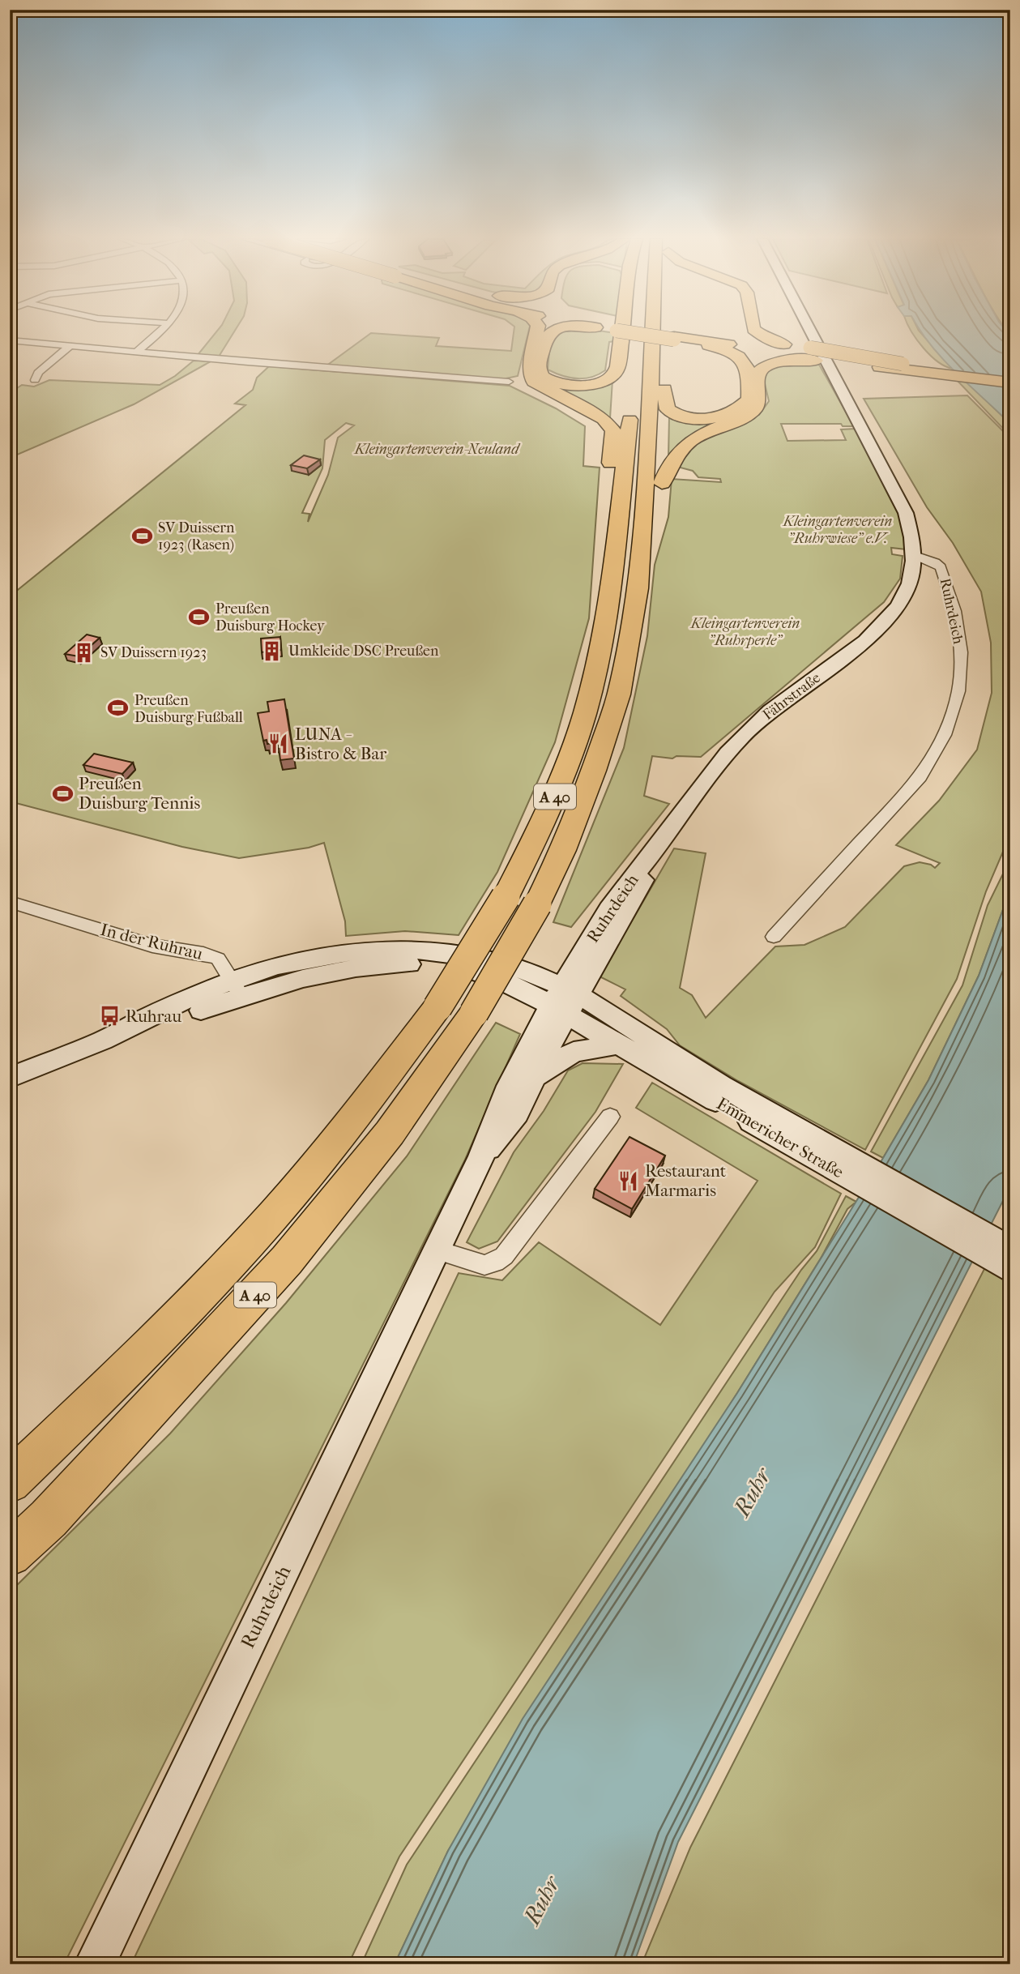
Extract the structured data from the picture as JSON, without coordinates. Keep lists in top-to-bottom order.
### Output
{
  "streets": {
    "highway": ["A 40"],
    "main road": ["Ruhrdeich", "Fährstraße", "Emmericher Straße"],
    "street": ["In der Ruhrau"]
  },
  "crossings": [
    ["Ruhrdeich", "Fährstraße"],
    ["Ruhrdeich", "Emmericher Straße"]
  ],
  "water": ["Ruhr"],
  "parks": ["Kleingartenverein-Neuland", "Kleingartenverein \"Ruhrwiese\" e.V.", "Kleingartenverein \"Ruhrperle\""],
  "places": {
    "sports": [
      "SV Duissern 1923 (Rasen)",
      "Preußen Duisburg Hockey",
      "Preußen Duisburg Fußball",
      "Preußen Duisburg Tennis"
    ],
    "building": ["Umkleide DSC Preußen", "SV Duissern 1923"],
    "restaurant": ["LUNA - Bistro & Bar", "Restaurant Marmaris"],
    "bus stop": ["Ruhrau"]
  }
}
